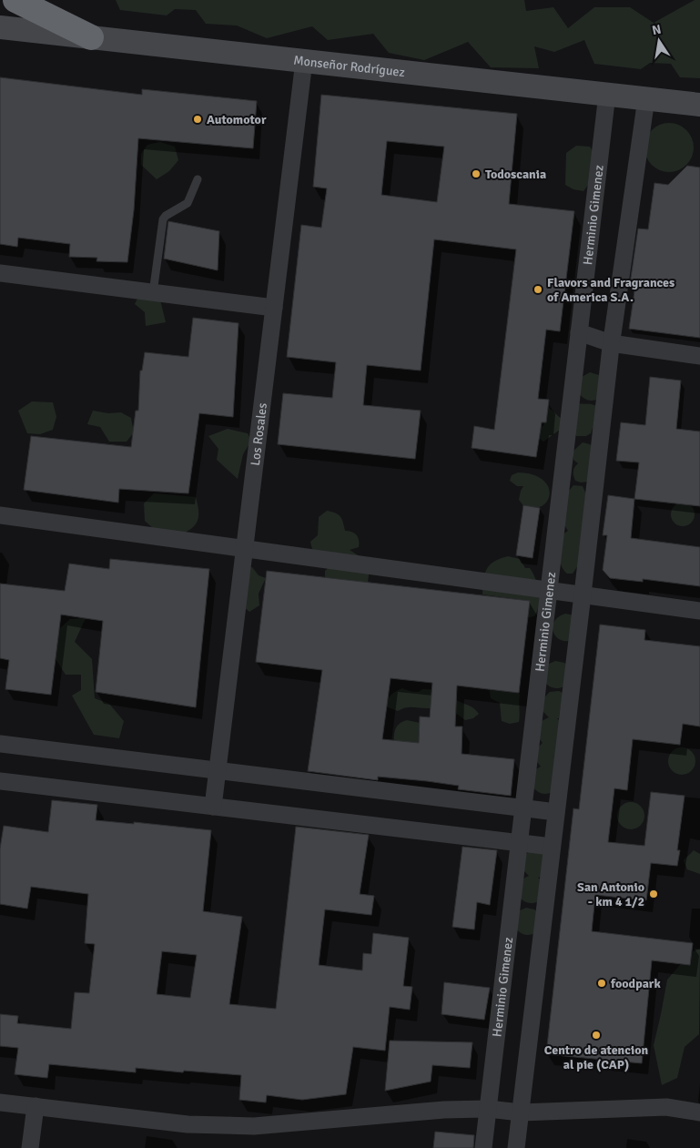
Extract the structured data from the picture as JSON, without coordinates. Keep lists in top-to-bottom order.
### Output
{
  "streets": {
    "street": ["Monseñor Rodríguez", "Herminio Gimenez", "Los Rosales"]
  },
  "crossings": [
    ["Monseñor Rodríguez", "Herminio Gimenez"],
    ["Monseñor Rodríguez", "Los Rosales"]
  ],
  "places": [
    "Automotor",
    "Todoscania",
    "Flavors and Fragrances of America S.A.",
    "San Antonio - km 4 1/2",
    "foodpark",
    "Centro de atencion al pie (CAP)"
  ],
  "north": "top"
}
